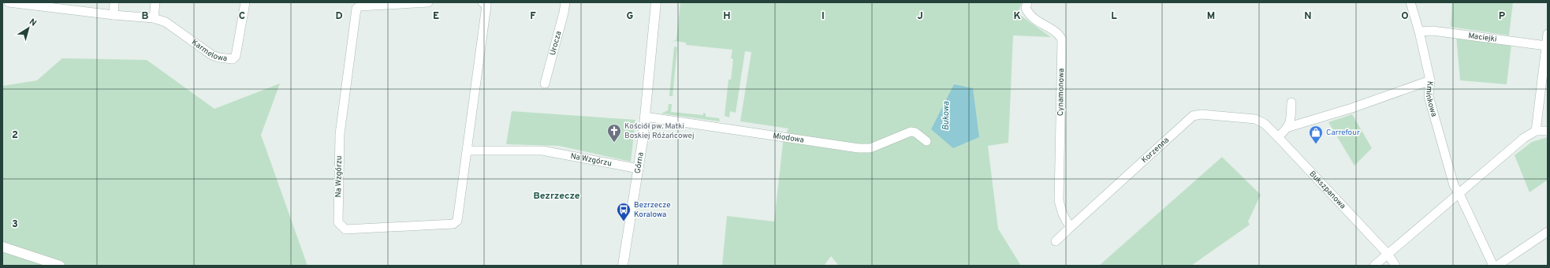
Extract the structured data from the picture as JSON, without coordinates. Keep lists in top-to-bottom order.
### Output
{
  "streets": {
    "street": [
      "Maciejki",
      "Urocza",
      "Karmelowa",
      "Cynamonowa",
      "Kminkowa",
      "Miodowa",
      "Korzenna",
      "Na Wzgórzu",
      "Górna",
      "Bukszpanowa"
    ]
  },
  "crossings": [
    ["Maciejki", "Kminkowa"],
    ["Cynamonowa", "Korzenna"],
    ["Miodowa", "Górna"],
    ["Korzenna", "Bukszpanowa"],
    ["Na Wzgórzu", "Górna"]
  ],
  "districts": ["Bezrzecze"],
  "water": ["Bukowa"],
  "places": {
    "church": ["Kościół pw. Matki Boskiej Różańcowej"],
    "shop": ["Carrefour"],
    "bus stop": ["Bezrzecze Koralowa"]
  },
  "north": "top right",
  "grid": {
    "columns": [
      "B",
      "C",
      "D",
      "E",
      "F",
      "G",
      "H",
      "I",
      "J",
      "K",
      "L",
      "M",
      "N",
      "O",
      "P"
    ],
    "rows": ["2", "3"]
  }
}
